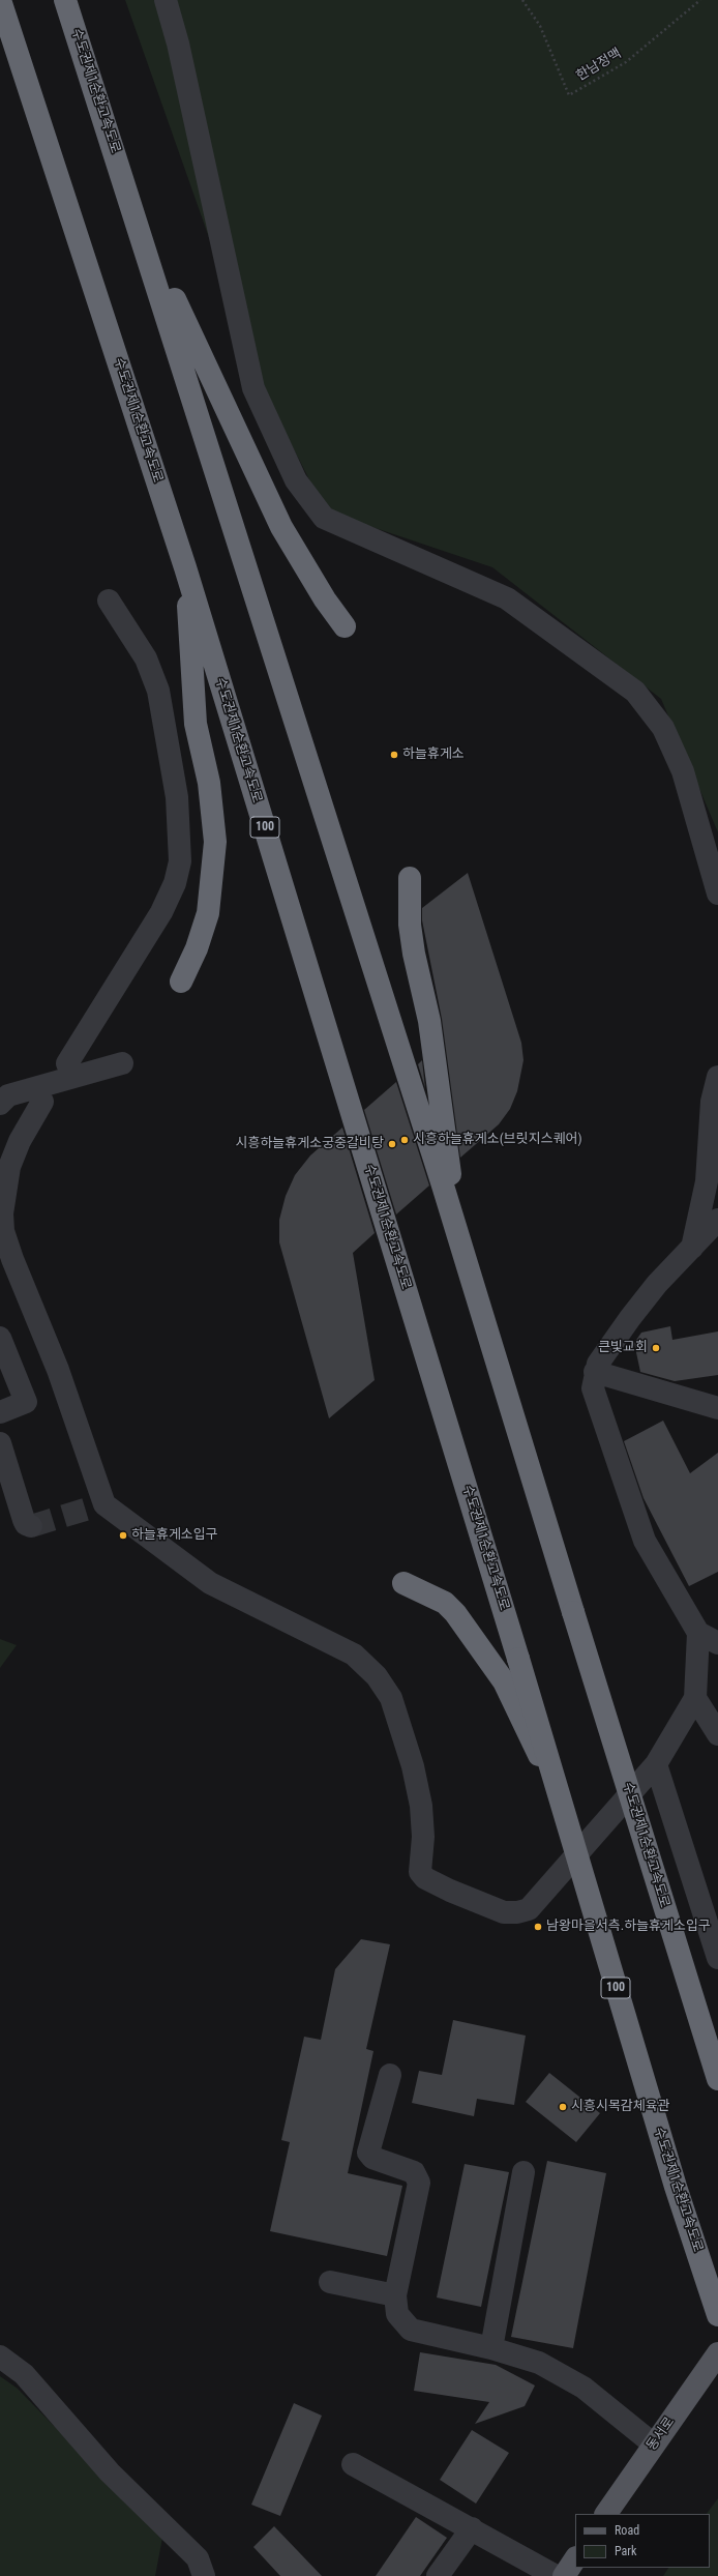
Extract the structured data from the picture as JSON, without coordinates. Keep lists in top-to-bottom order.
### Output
{
  "streets": {
    "highway": ["수도권제1순환고속도로", "100"],
    "main road": ["동서로"],
    "path": ["한남정맥"]
  },
  "places": [
    "하늘휴게소",
    "시흥하늘휴게소(브릿지스퀘어)",
    "시흥하늘휴게소궁중갈비탕",
    "큰빛교회",
    "하늘휴게소입구",
    "남왕마을서측.하늘휴게소입구",
    "시흥시목감체육관"
  ],
  "legend": ["Road", "Park"]
}
